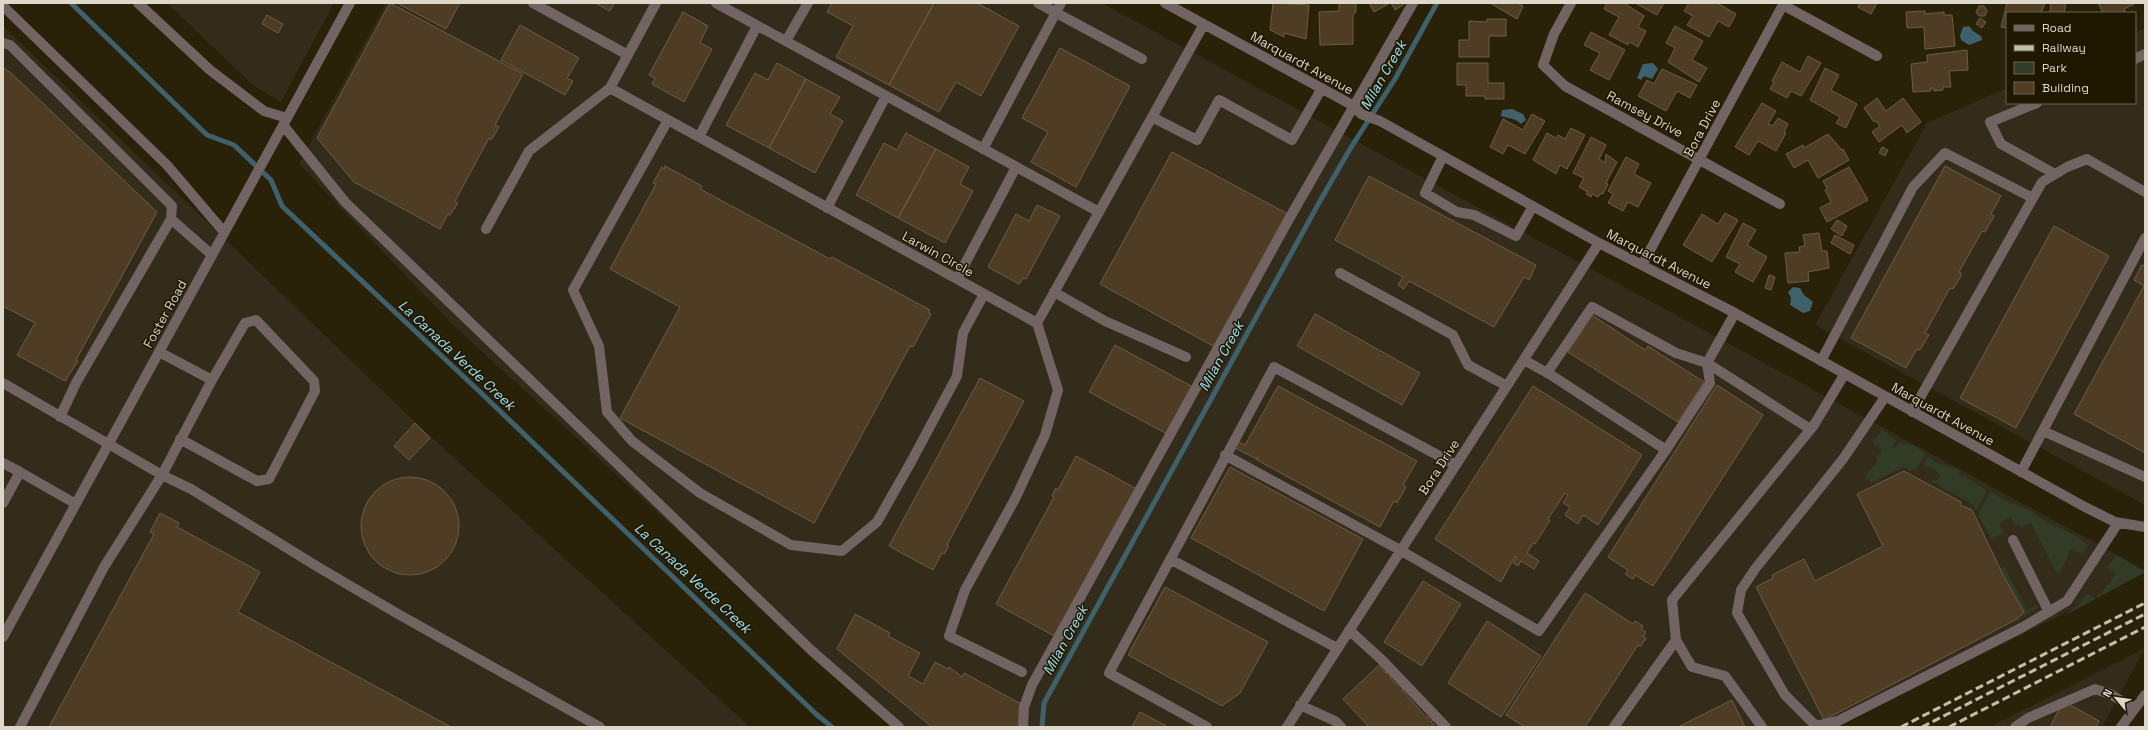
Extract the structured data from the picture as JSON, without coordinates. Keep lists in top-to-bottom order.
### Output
{
  "streets": {
    "street": [
      "Marquardt Avenue",
      "Ramsey Drive",
      "Bora Drive",
      "Larwin Circle",
      "Foster Road"
    ]
  },
  "crossings": [
    ["Marquardt Avenue", "Bora Drive"],
    ["Ramsey Drive", "Bora Drive"]
  ],
  "water": ["Milan Creek", "La Canada Verde Creek"],
  "legend": [
    "Road",
    "Railway",
    "Park",
    "Building"
  ],
  "north": "top left"
}
